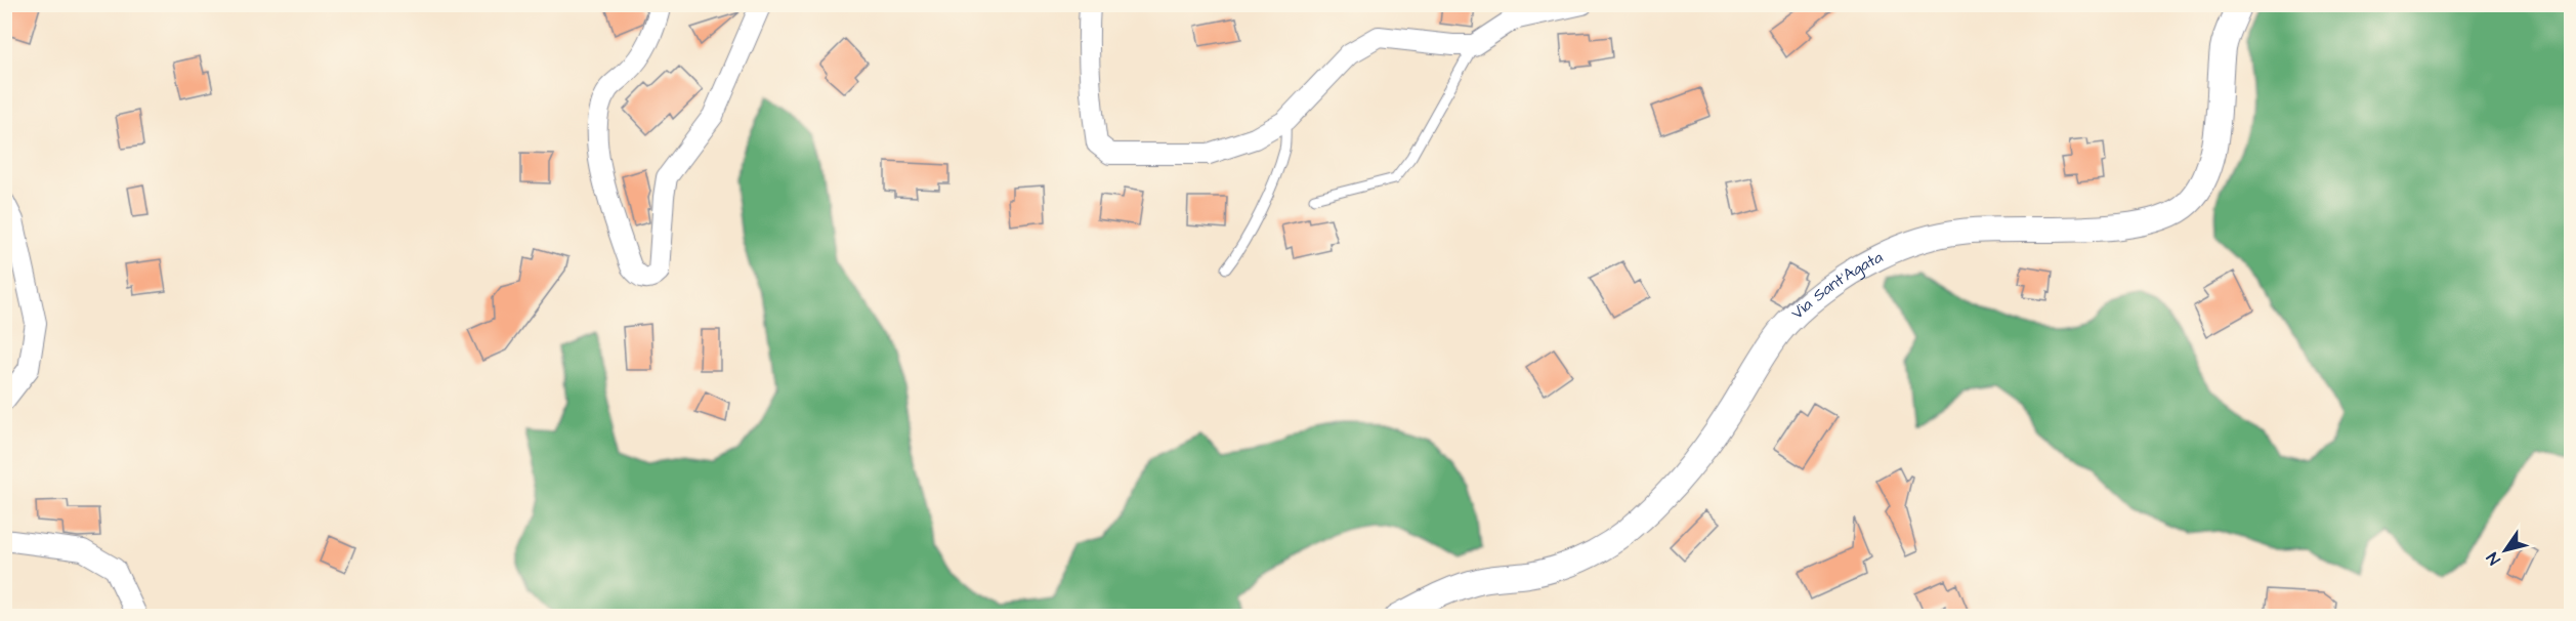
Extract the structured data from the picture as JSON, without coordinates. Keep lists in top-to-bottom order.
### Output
{
  "streets": {
    "street": ["Via Sant'Agata"]
  },
  "north": "bottom left"
}
